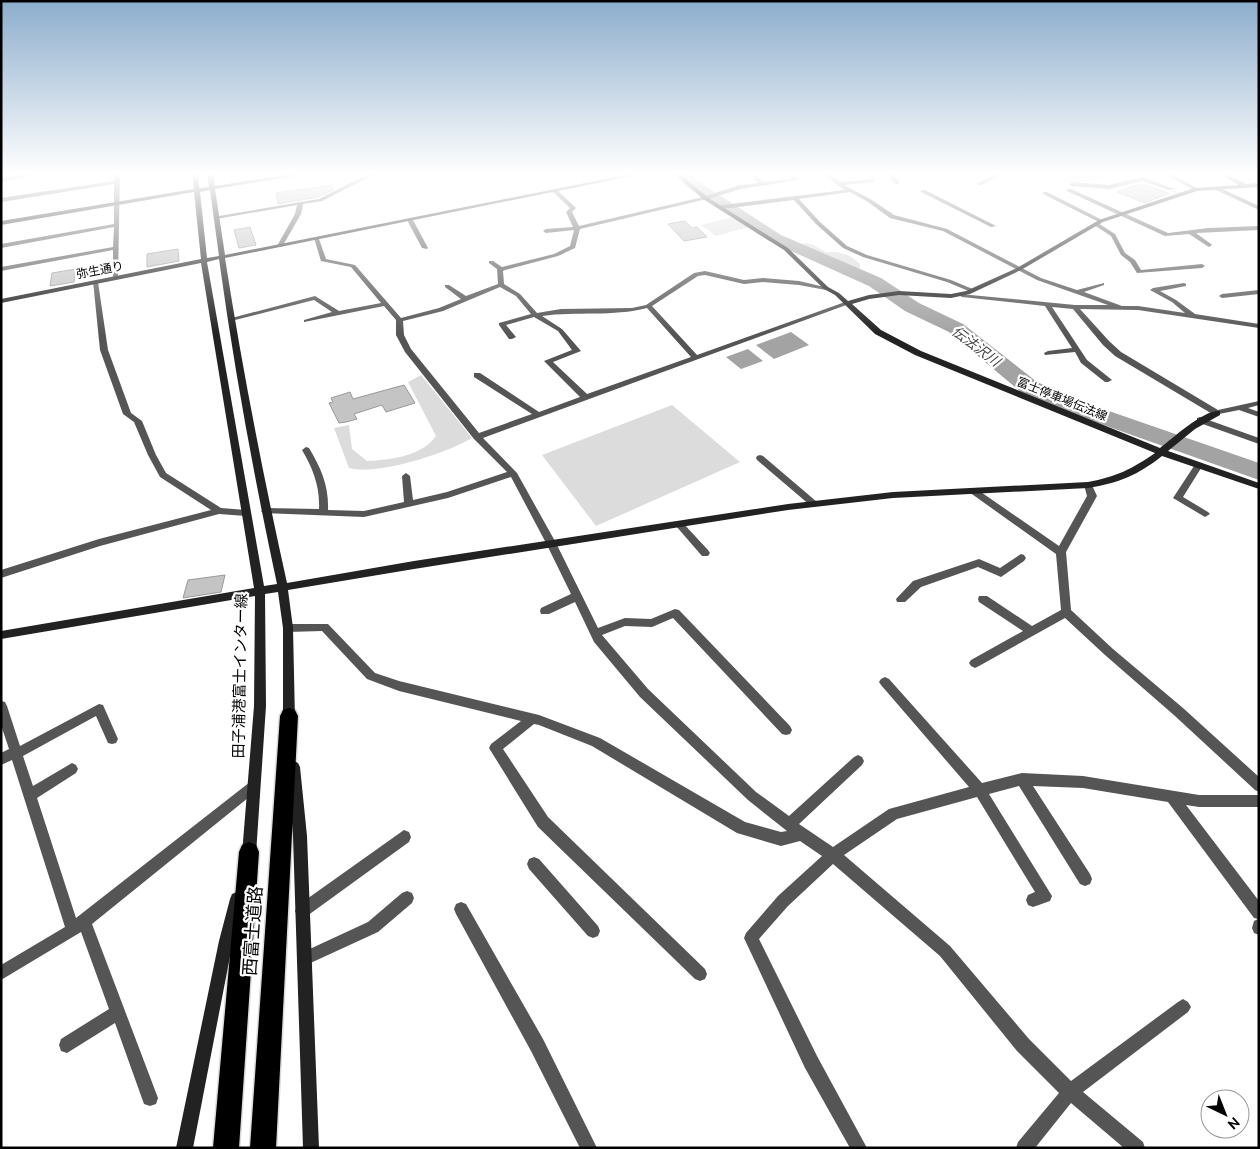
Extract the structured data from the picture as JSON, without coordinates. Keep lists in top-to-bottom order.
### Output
{
  "streets": {
    "highway": ["西富士道路"],
    "main road": ["弥生通り", "富士停車場伝法線", "田子浦港富士インター線"]
  },
  "crossings": [
    ["弥生通り", "田子浦港富士インター線"],
    ["田子浦港富士インター線", "西富士道路"]
  ],
  "water": ["伝法沢川"],
  "north": "bottom right"
}
